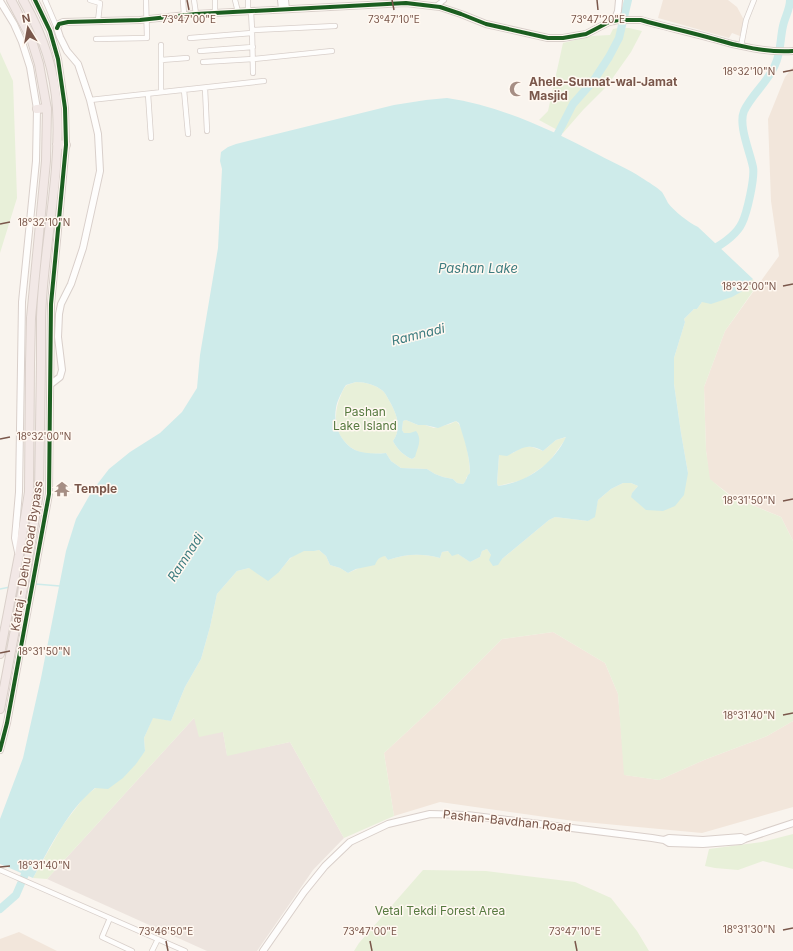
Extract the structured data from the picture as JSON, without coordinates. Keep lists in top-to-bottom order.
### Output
{
  "streets": {
    "highway": ["Katraj - Dehu Road Bypass"],
    "street": ["Pashan-Bavdhan Road"]
  },
  "water": ["Pashan Lake", "Ramnadi"],
  "parks": ["Pashan Lake Island", "Vetal Tekdi Forest Area"],
  "places": {
    "mosque": ["Ahele-Sunnat-wal-Jamat Masjid"],
    "temple": ["Temple"]
  },
  "north": "top",
  "coordinates": [
    "73°47'00\"E",
    "73°47'10\"E",
    "73°47'20\"E",
    "18°32'10\"N",
    "18°32'00\"N",
    "18°31'50\"N",
    "18°31'40\"N",
    "18°31'30\"N",
    "73°46'50\"E"
  ]
}
